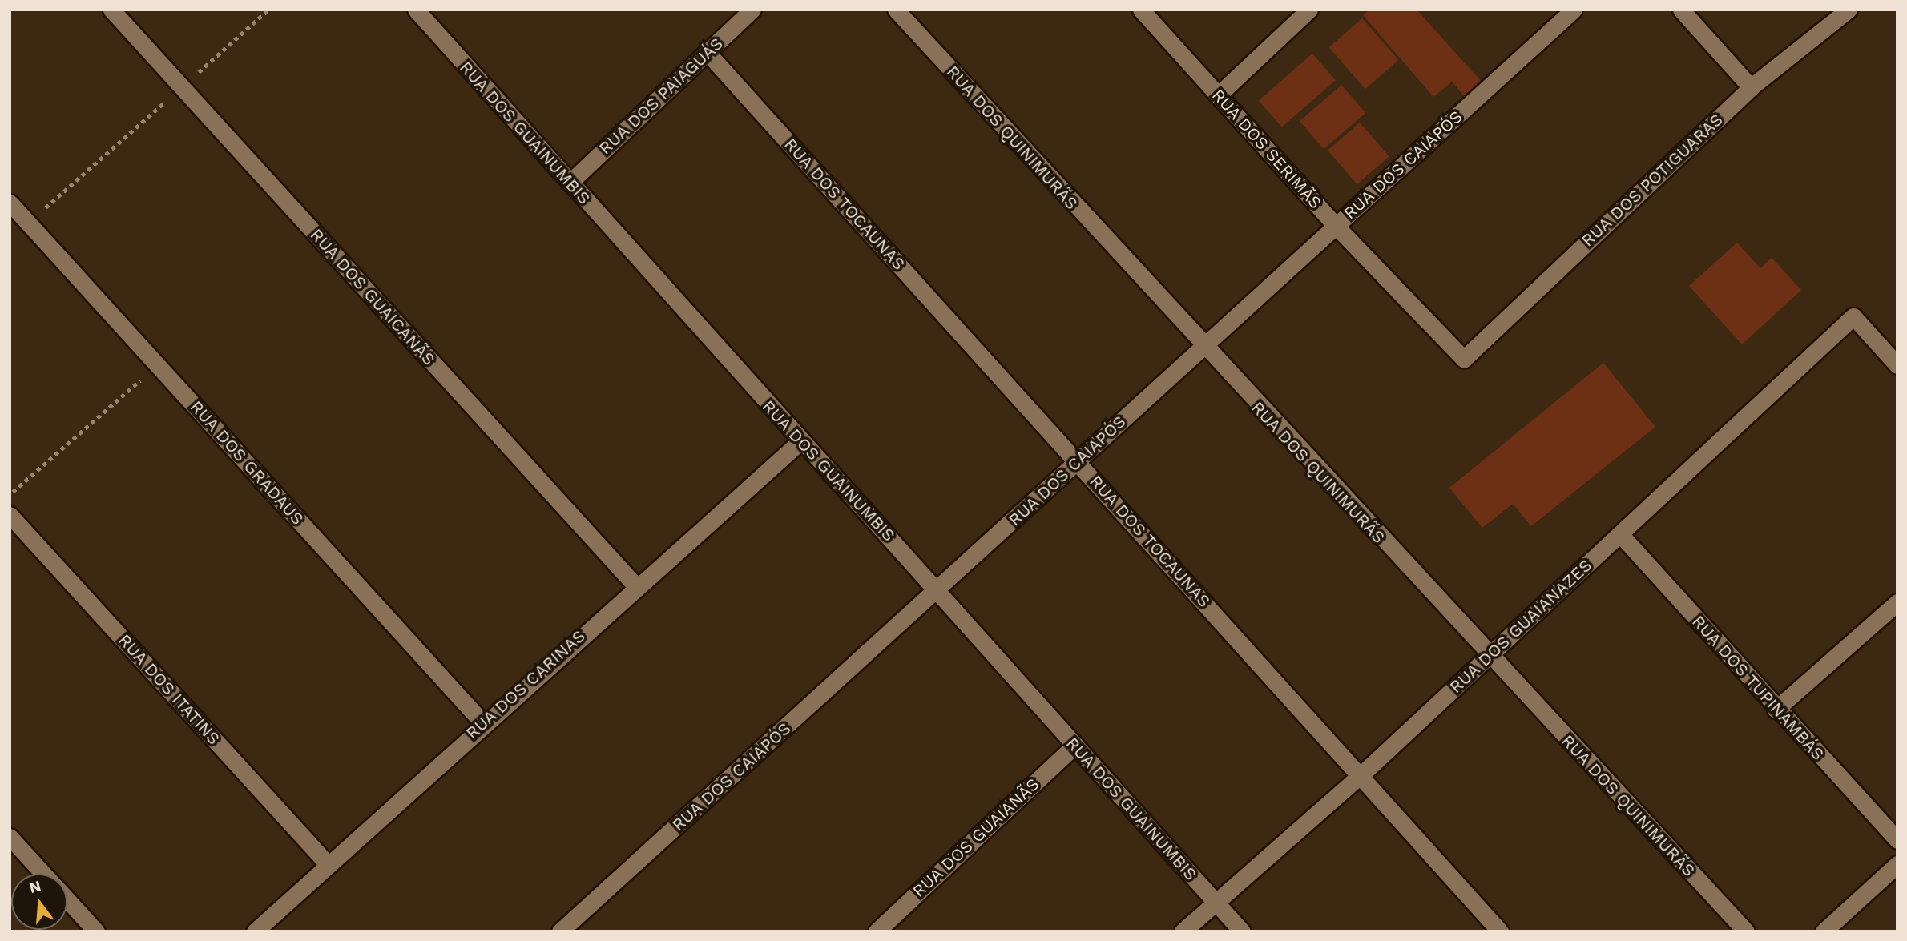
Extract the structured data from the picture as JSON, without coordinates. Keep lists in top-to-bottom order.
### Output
{
  "streets": {
    "street": [
      "RUA DOS PAIAGUÁS",
      "RUA DOS GUAINUMBIS",
      "RUA DOS QUINIMURÃS",
      "RUA DOS SERIMÃS",
      "RUA DOS CAIAPÓS",
      "RUA DOS POTIGUARAS",
      "RUA DOS TOCAUNAS",
      "RUA DOS GUAICANÃS",
      "RUA DOS GRADAUS",
      "RUA DOS GUAIANAZES",
      "RUA DOS CARINAS",
      "RUA DOS TUPINAMBÁS",
      "RUA DOS ITATINS",
      "RUA DOS GUAIANÃS"
    ]
  },
  "crossings": [
    ["RUA DOS PAIAGUÁS", "RUA DOS GUAINUMBIS"],
    ["RUA DOS PAIAGUÁS", "RUA DOS TOCAUNAS"],
    ["RUA DOS GUAINUMBIS", "RUA DOS CAIAPÓS"],
    ["RUA DOS GUAINUMBIS", "RUA DOS GUAIANAZES"],
    ["RUA DOS GUAINUMBIS", "RUA DOS CARINAS"],
    ["RUA DOS GUAINUMBIS", "RUA DOS GUAIANÃS"],
    ["RUA DOS QUINIMURÃS", "RUA DOS CAIAPÓS"],
    ["RUA DOS QUINIMURÃS", "RUA DOS GUAIANAZES"],
    ["RUA DOS SERIMÃS", "RUA DOS CAIAPÓS"],
    ["RUA DOS SERIMÃS", "RUA DOS POTIGUARAS"],
    ["RUA DOS CAIAPÓS", "RUA DOS TOCAUNAS"],
    ["RUA DOS TOCAUNAS", "RUA DOS GUAIANAZES"],
    ["RUA DOS GUAICANÃS", "RUA DOS CARINAS"],
    ["RUA DOS GRADAUS", "RUA DOS CARINAS"],
    ["RUA DOS GUAIANAZES", "RUA DOS TUPINAMBÁS"],
    ["RUA DOS CARINAS", "RUA DOS ITATINS"]
  ],
  "north": "top"
}
